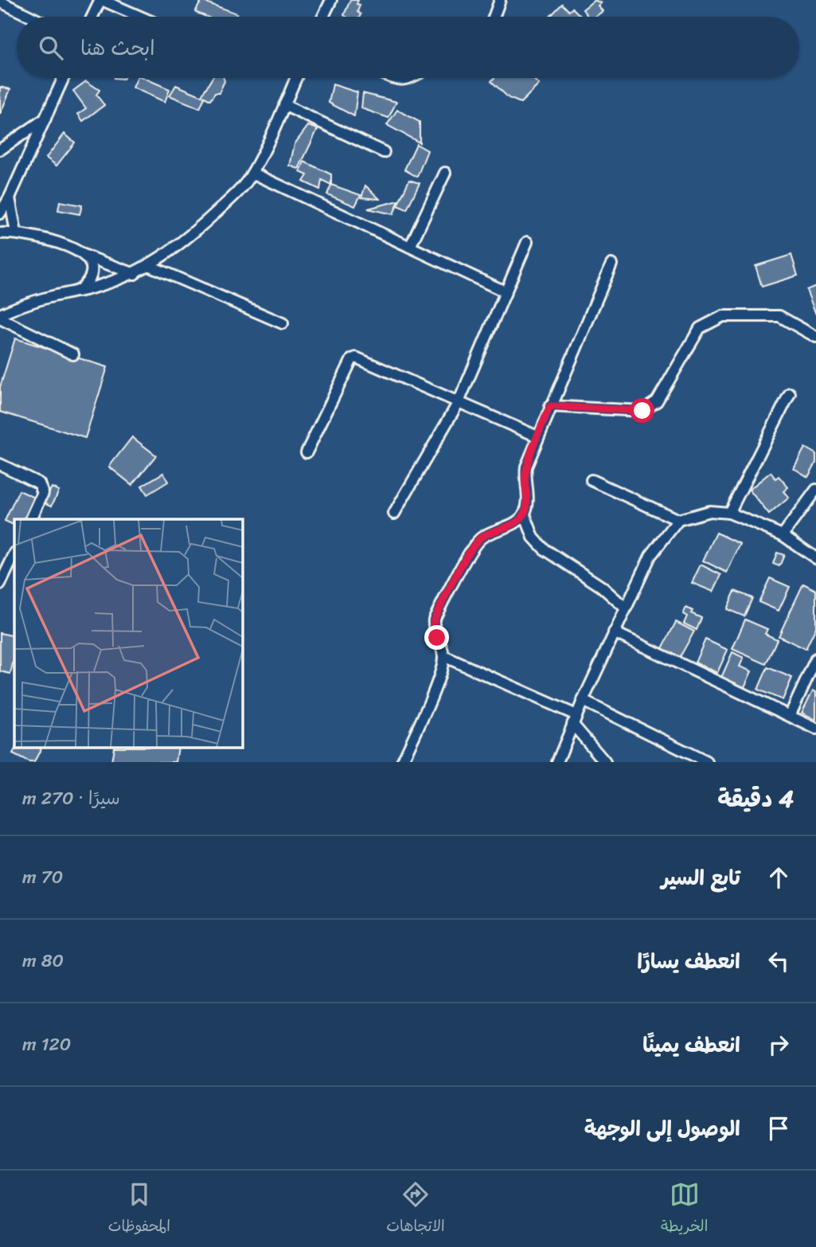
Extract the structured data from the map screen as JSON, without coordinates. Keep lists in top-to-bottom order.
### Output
{
  "page": {
    "search": "ابحث هنا",
    "heading": ["4 دقيقة", "سيرًا · 270 m"],
    "list": [
      ["تابع السير", "70 m"],
      ["انعطف يسارًا", "80 m"],
      ["انعطف يمينًا", "120 m"],
      "الوصول إلى الوجهة"
    ],
    "nav": ["الخريطة", "الاتجاهات", "المحفوظات"]
  }
}
